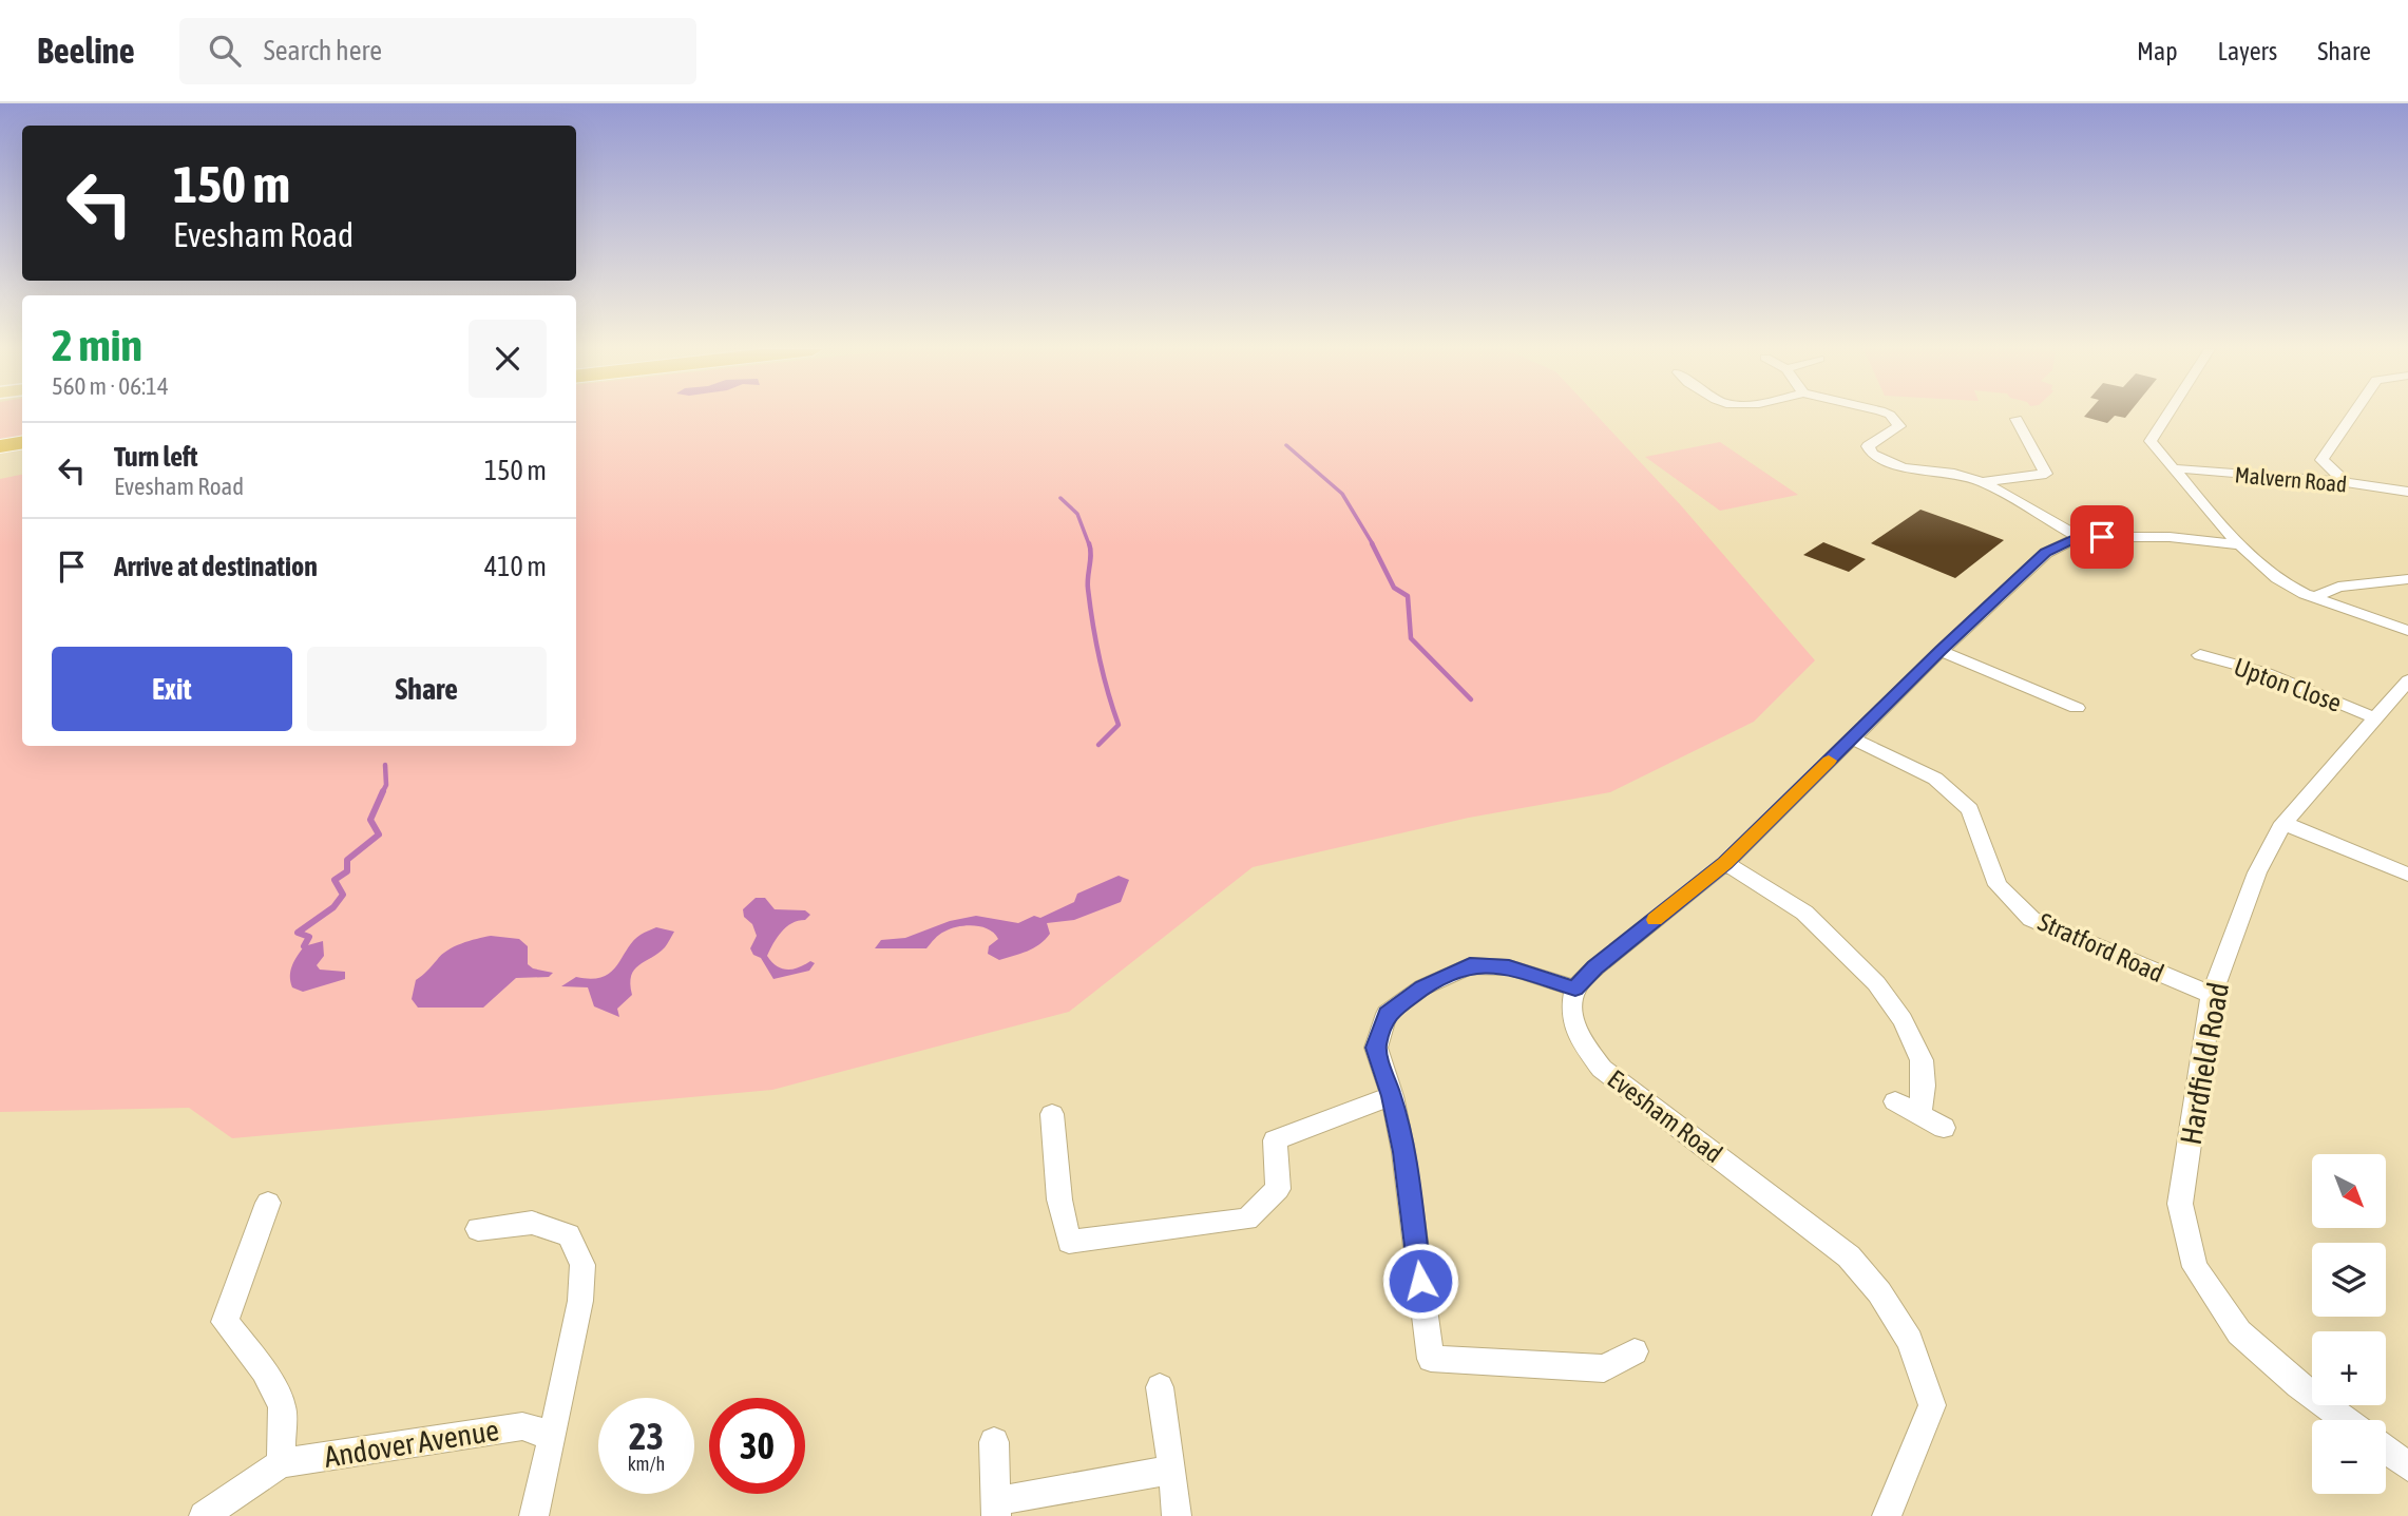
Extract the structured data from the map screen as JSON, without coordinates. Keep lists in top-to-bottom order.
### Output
{
  "streets": {
    "street": [
      "Malvern Road",
      "Upton Close",
      "Stratford Road",
      "Hardfield Road",
      "Evesham Road",
      "Andover Avenue"
    ]
  },
  "crossings": [
    ["Upton Close", "Hardfield Road"],
    ["Stratford Road", "Hardfield Road"]
  ],
  "north": "bottom right",
  "page": {
    "header": "Beeline",
    "search": "Search here",
    "nav": ["Map", "Layers", "Share"],
    "turn": ["150 m", "Evesham Road"],
    "heading": ["2 min", "560 m · 06:14"],
    "list": [
      {
        "name": "Turn left",
        "note": "Evesham Road",
        "value": "150 m"
      },
      {
        "name": "Arrive at destination",
        "value": "410 m"
      }
    ],
    "buttons": ["Exit", "Share"],
    "map_buttons": ["+", "−"],
    "speed": "23 km/h",
    "limit": "30"
  }
}
